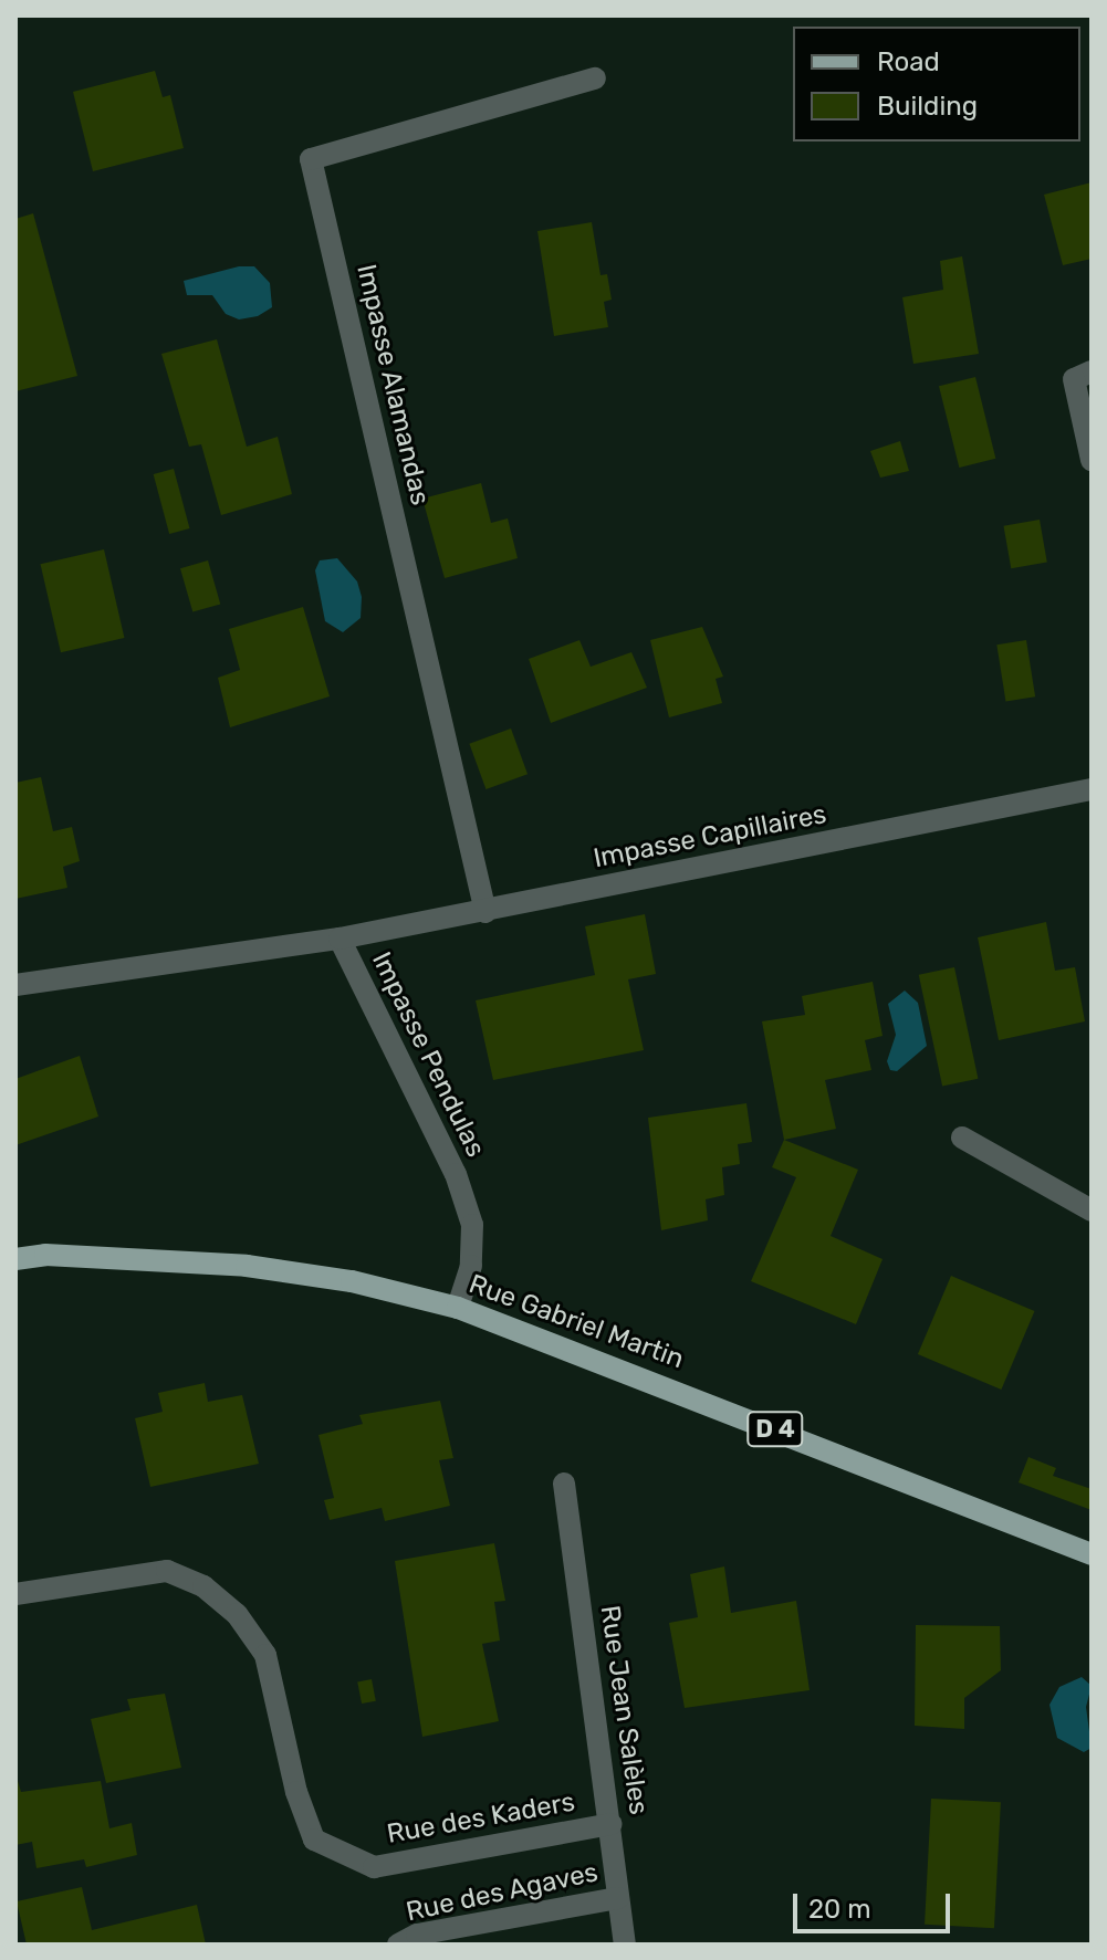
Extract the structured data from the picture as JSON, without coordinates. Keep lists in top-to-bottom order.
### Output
{
  "streets": {
    "main road": ["Rue Gabriel Martin", "D 4"],
    "street": [
      "Impasse Alamandas",
      "Impasse Capillaires",
      "Impasse Pendulas",
      "Rue Jean Salèles",
      "Rue des Kaders",
      "Rue des Agaves"
    ]
  },
  "crossings": [
    ["Impasse Alamandas", "Impasse Capillaires"],
    ["Impasse Capillaires", "Impasse Pendulas"],
    ["Impasse Pendulas", "Rue Gabriel Martin"],
    ["Rue Jean Salèles", "Rue des Kaders"],
    ["Rue Jean Salèles", "Rue des Agaves"]
  ],
  "legend": ["Road", "Building"],
  "scale_bar": "20 m"
}
